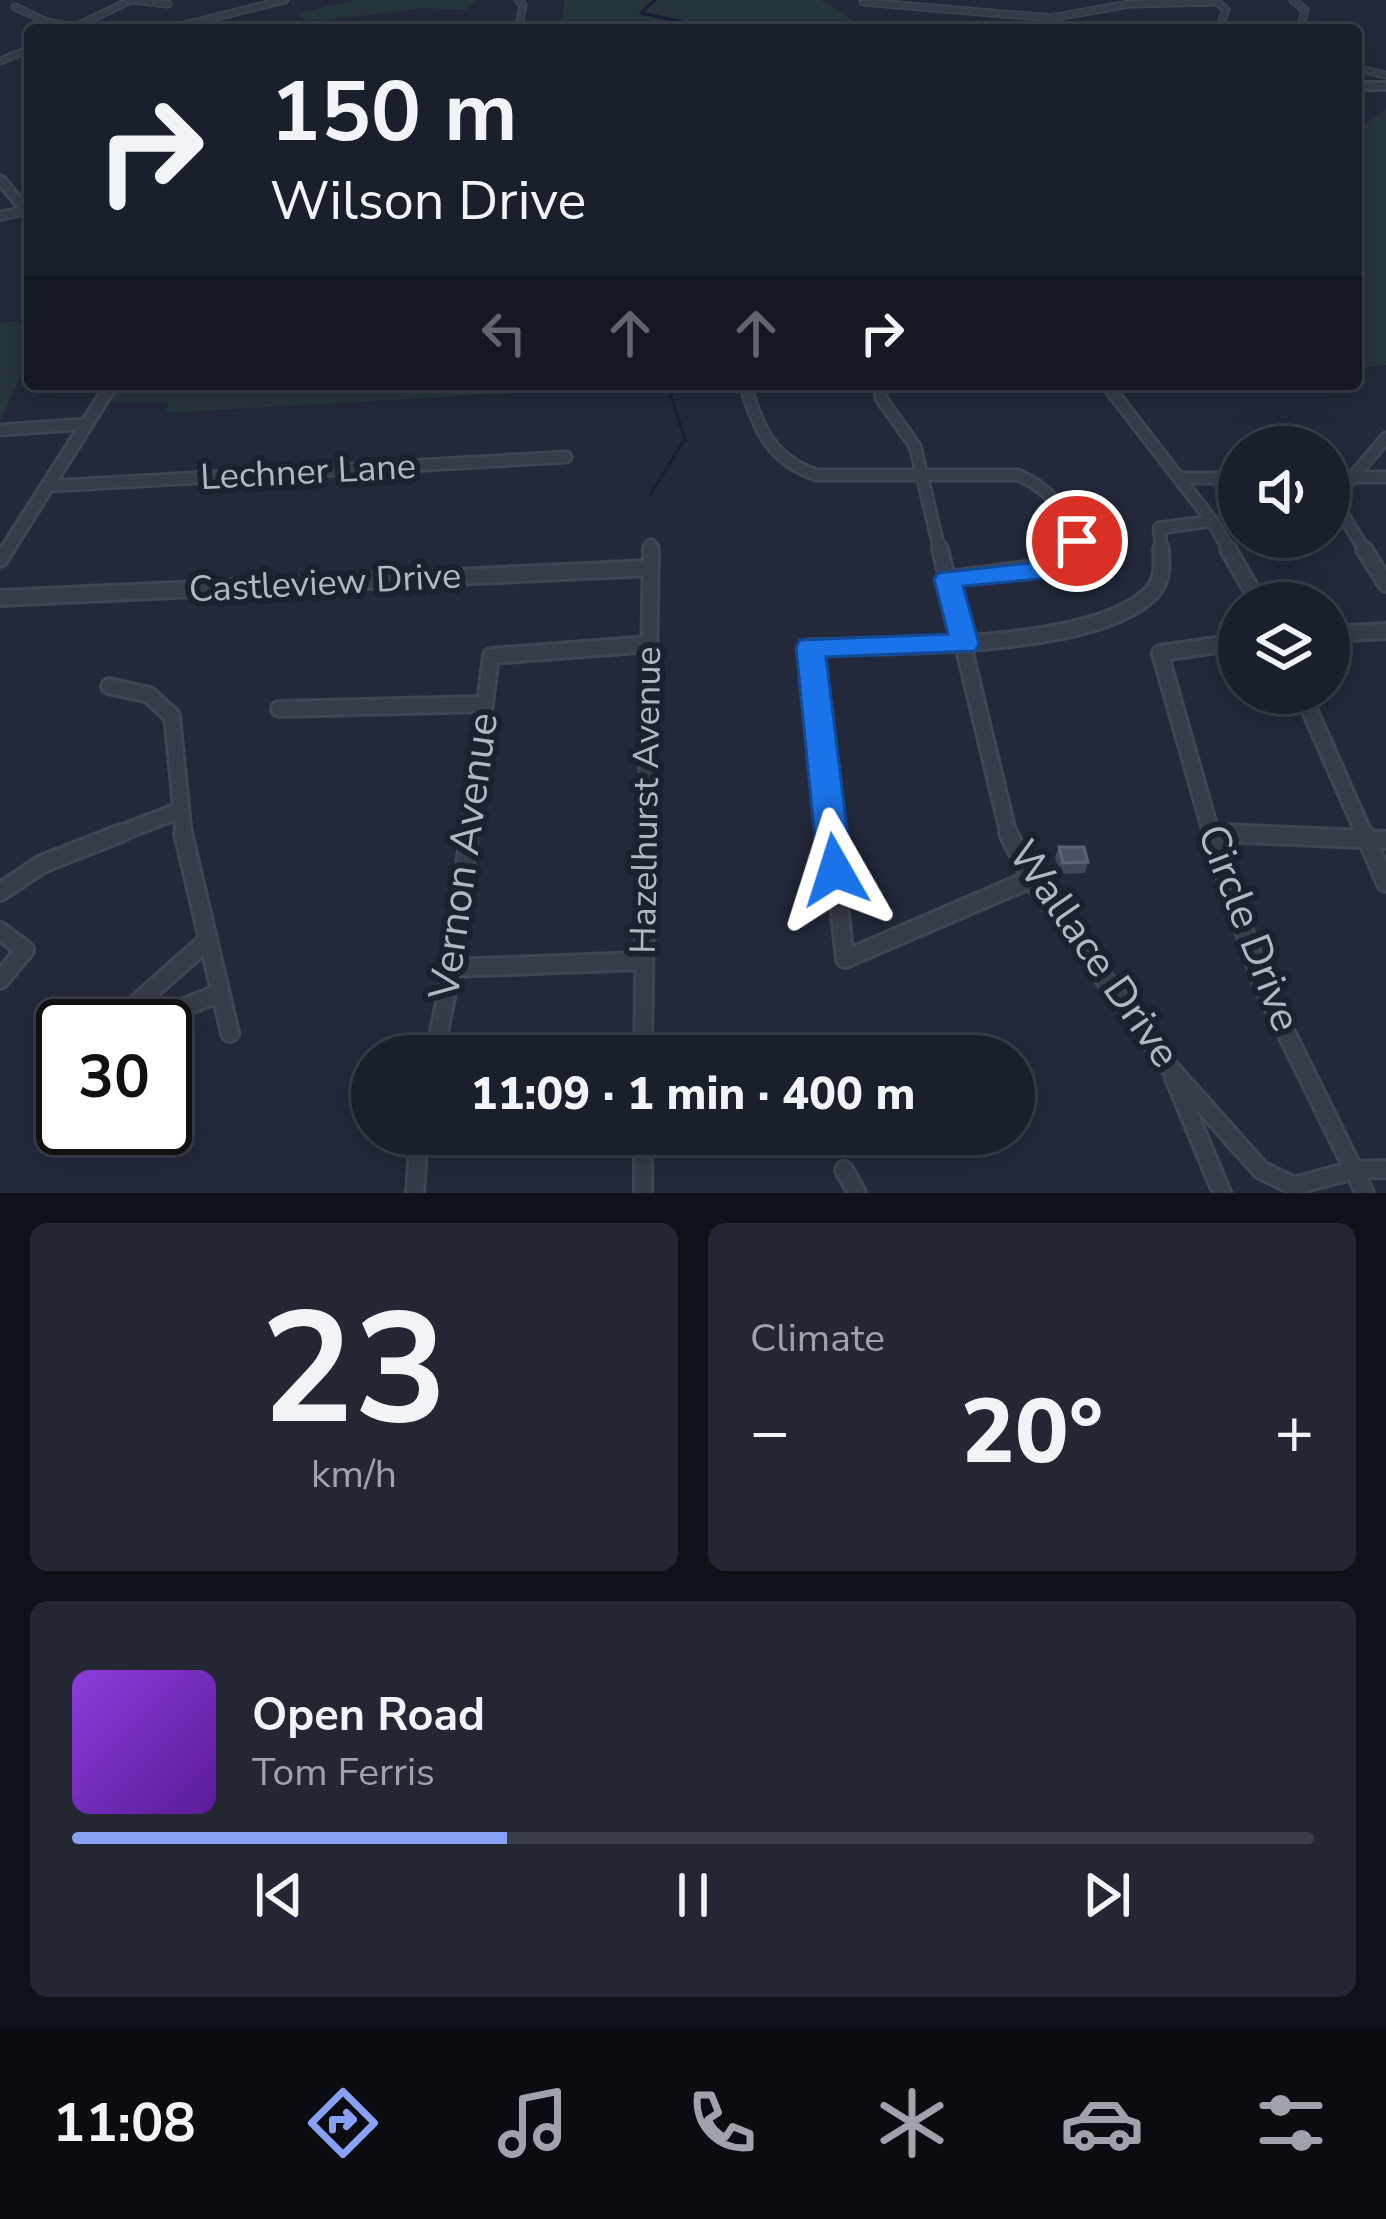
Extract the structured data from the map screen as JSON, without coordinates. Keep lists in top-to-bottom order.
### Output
{
  "streets": {
    "street": [
      "Lechner Lane",
      "Castleview Drive",
      "Hazelhurst Avenue",
      "Vernon Avenue",
      "Circle Drive",
      "Wallace Drive"
    ]
  },
  "crossings": [
    ["Castleview Drive", "Hazelhurst Avenue"],
    ["Hazelhurst Avenue", "Vernon Avenue"],
    ["Circle Drive", "Wallace Drive"]
  ],
  "page": {
    "turn": ["150 m", "Wilson Drive"],
    "limit": "30",
    "trip": "11:09 · 1 min · 400 m",
    "tile": [
      ["23", "km/h"],
      "Climate"
    ],
    "heat": ["−", "20°", "+"],
    "song": ["Open Road", "Tom Ferris"],
    "tabs": "11:08"
  }
}
